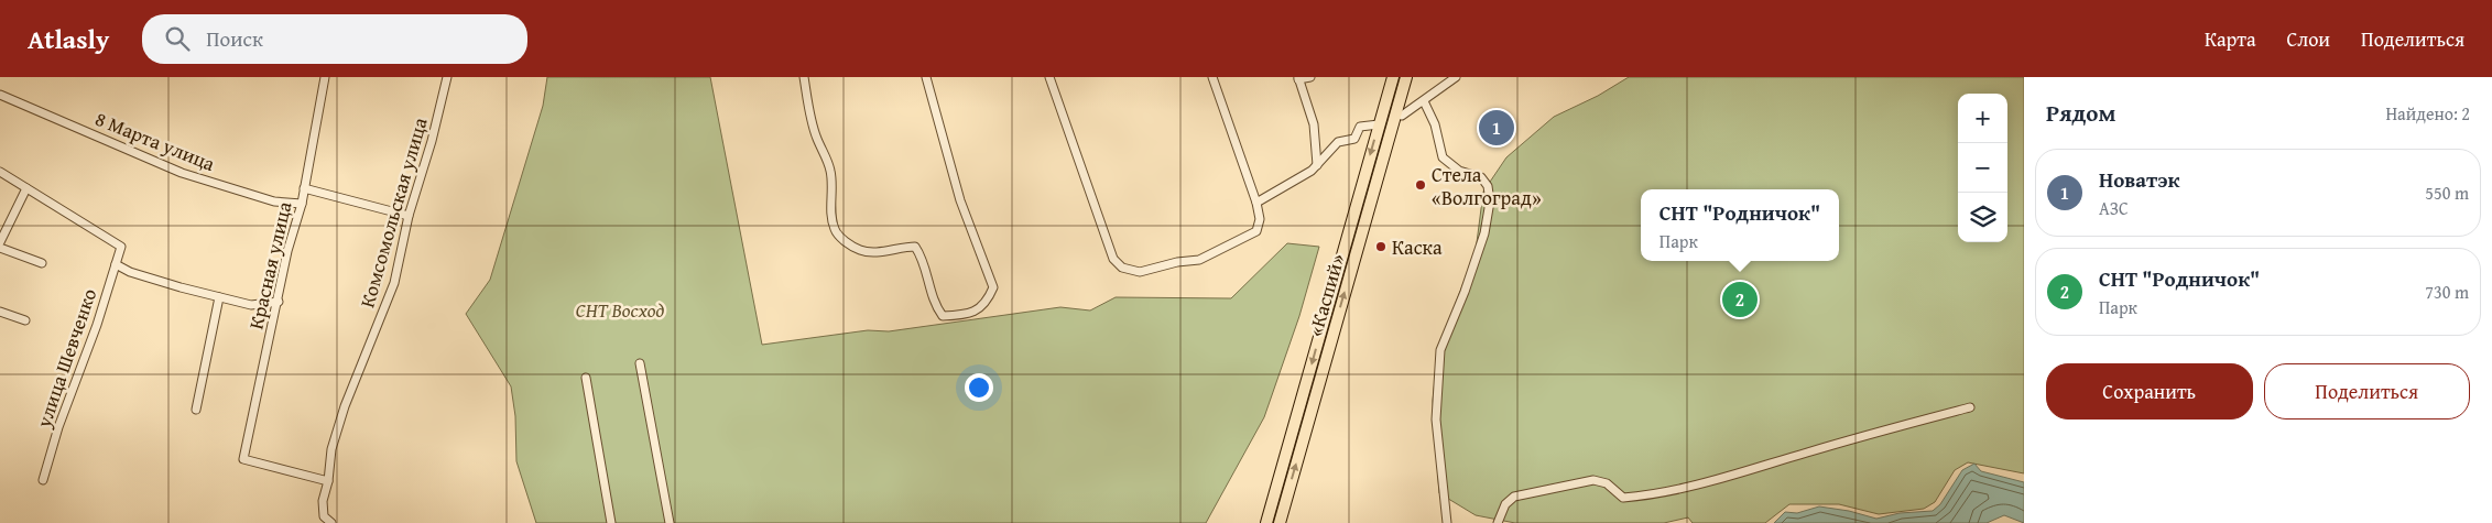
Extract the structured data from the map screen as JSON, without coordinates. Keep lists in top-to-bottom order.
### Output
{
  "streets": {
    "highway": ["«Каспий»"],
    "street": [
      "8 Марта улица",
      "Комсомольская улица",
      "Красная улица",
      "улица Шевченко"
    ]
  },
  "crossings": [
    ["8 Марта улица", "Красная улица"],
    ["Комсомольская улица", "Красная улица"]
  ],
  "parks": ["СНТ Восход"],
  "places": ["Стела «Волгоград»", "Каска"],
  "page": {
    "header": "Atlasly",
    "search": "Поиск",
    "nav": ["Карта", "Слои", "Поделиться"],
    "heading": ["Рядом", "Найдено: 2"],
    "map_buttons": ["+", "−"],
    "pins": ["1", "2"],
    "list": [
      {
        "mark": "1",
        "name": "Новатэк",
        "note": "АЗС",
        "value": "550 m"
      },
      {
        "mark": "2",
        "name": "СНТ \"Родничок\"",
        "note": "Парк",
        "value": "730 m"
      }
    ],
    "popup": ["СНТ \"Родничок\"", "Парк"],
    "buttons": ["Сохранить", "Поделиться"]
  }
}
